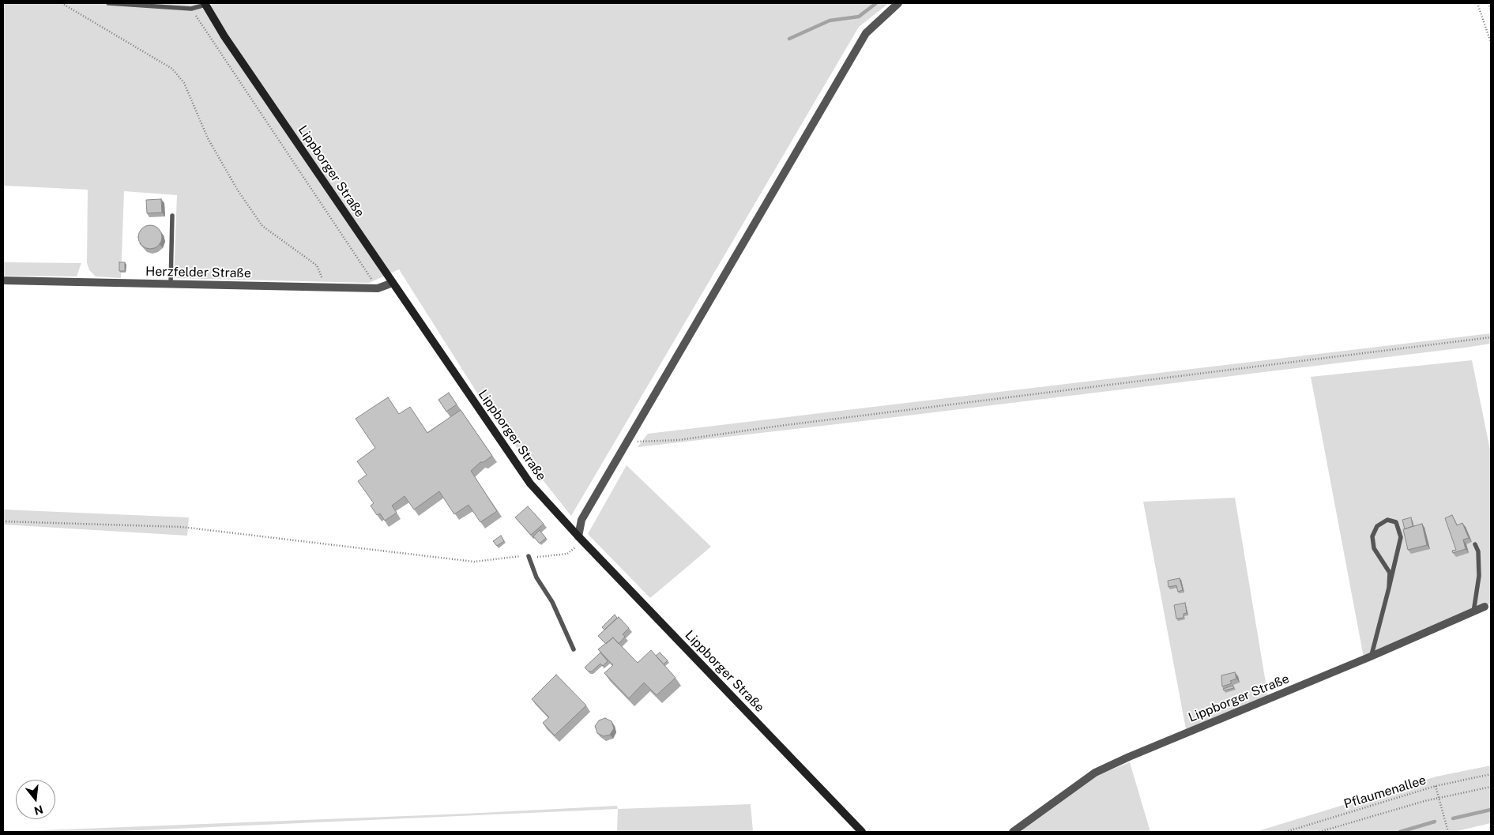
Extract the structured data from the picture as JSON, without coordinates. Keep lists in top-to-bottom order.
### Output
{
  "streets": {
    "street": ["Lippborger Straße", "Herzfelder Straße"],
    "path": ["Pflaumenallee"]
  },
  "crossings": [
    ["Lippborger Straße", "Herzfelder Straße"]
  ],
  "north": "bottom"
}
